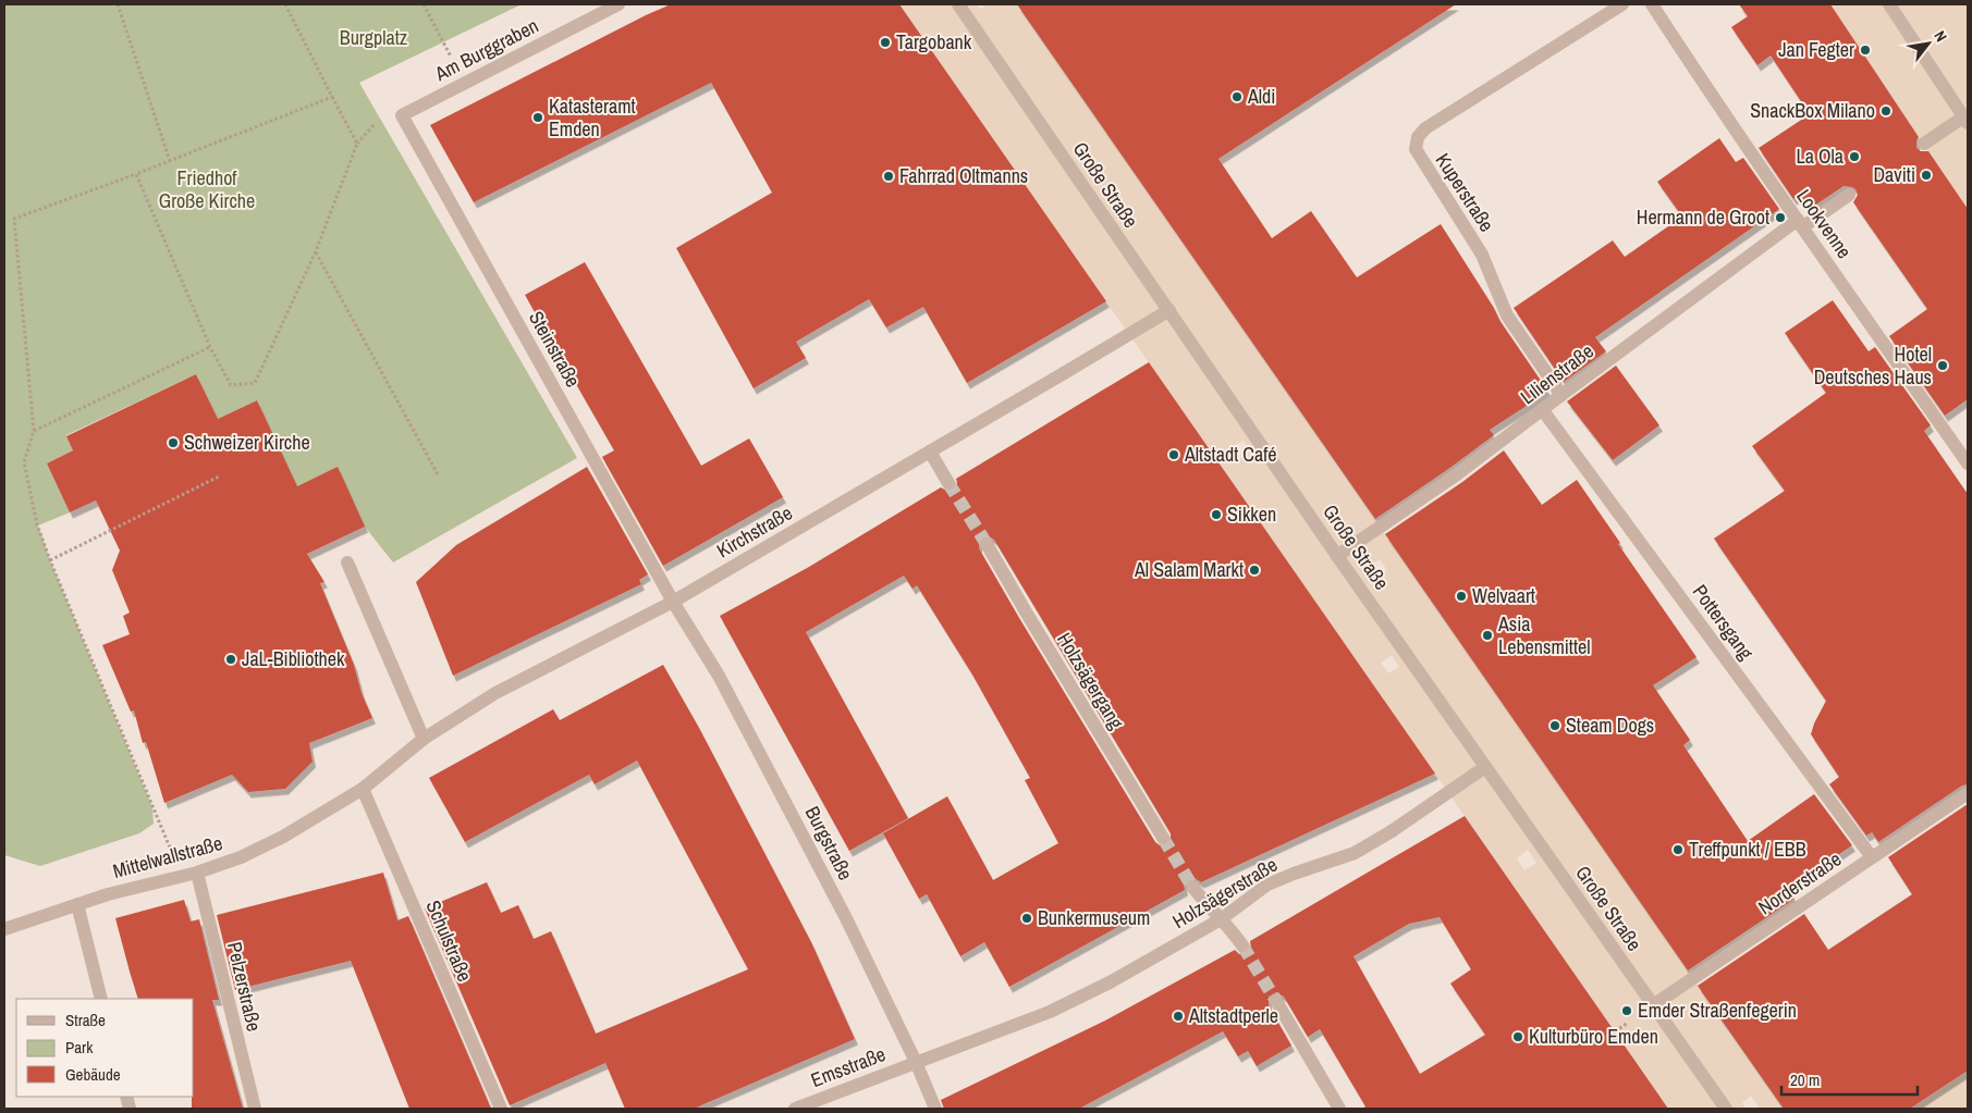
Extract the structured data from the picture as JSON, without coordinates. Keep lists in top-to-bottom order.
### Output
{
  "streets": {
    "street": [
      "Am Burggraben",
      "Große Straße",
      "Kuperstraße",
      "Lookvenne",
      "Steinstraße",
      "Lilienstraße",
      "Kirchstraße",
      "Pottersgang",
      "Holzsägergang",
      "Burgstraße",
      "Mittelwallstraße",
      "Norderstraße",
      "Holzsägerstraße",
      "Schulstraße",
      "Pelzerstraße",
      "Emsstraße"
    ]
  },
  "crossings": [
    ["Am Burggraben", "Steinstraße"],
    ["Große Straße", "Lilienstraße"],
    ["Große Straße", "Kirchstraße"],
    ["Große Straße", "Norderstraße"],
    ["Große Straße", "Holzsägerstraße"],
    ["Kuperstraße", "Lilienstraße"],
    ["Lookvenne", "Lilienstraße"],
    ["Steinstraße", "Kirchstraße"],
    ["Steinstraße", "Burgstraße"],
    ["Lilienstraße", "Pottersgang"],
    ["Kirchstraße", "Burgstraße"],
    ["Kirchstraße", "Mittelwallstraße"],
    ["Kirchstraße", "Schulstraße"],
    ["Pottersgang", "Norderstraße"],
    ["Burgstraße", "Holzsägerstraße"],
    ["Burgstraße", "Emsstraße"],
    ["Mittelwallstraße", "Schulstraße"],
    ["Mittelwallstraße", "Pelzerstraße"],
    ["Holzsägerstraße", "Emsstraße"]
  ],
  "parks": ["Burgplatz", "Friedhof Große Kirche"],
  "places": [
    "Targobank",
    "Jan Fegter",
    "Aldi",
    "SnackBox Milano",
    "Katasteramt Emden",
    "La Ola",
    "Daviti",
    "Fahrrad Oltmanns",
    "Hermann de Groot",
    "Hotel Deutsches Haus",
    "Schweizer Kirche",
    "Altstadt Café",
    "Sikken",
    "Al Salam Markt",
    "Welvaart",
    "Asia Lebensmittel",
    "JaL-Bibliothek",
    "Steam Dogs",
    "Treffpunkt / EBB",
    "Bunkermuseum",
    "Emder Straßenfegerin",
    "Altstadtperle",
    "Kulturbüro Emden"
  ],
  "legend": ["Straße", "Park", "Gebäude"],
  "scale_bar": "20 m",
  "north": "top right"
}
